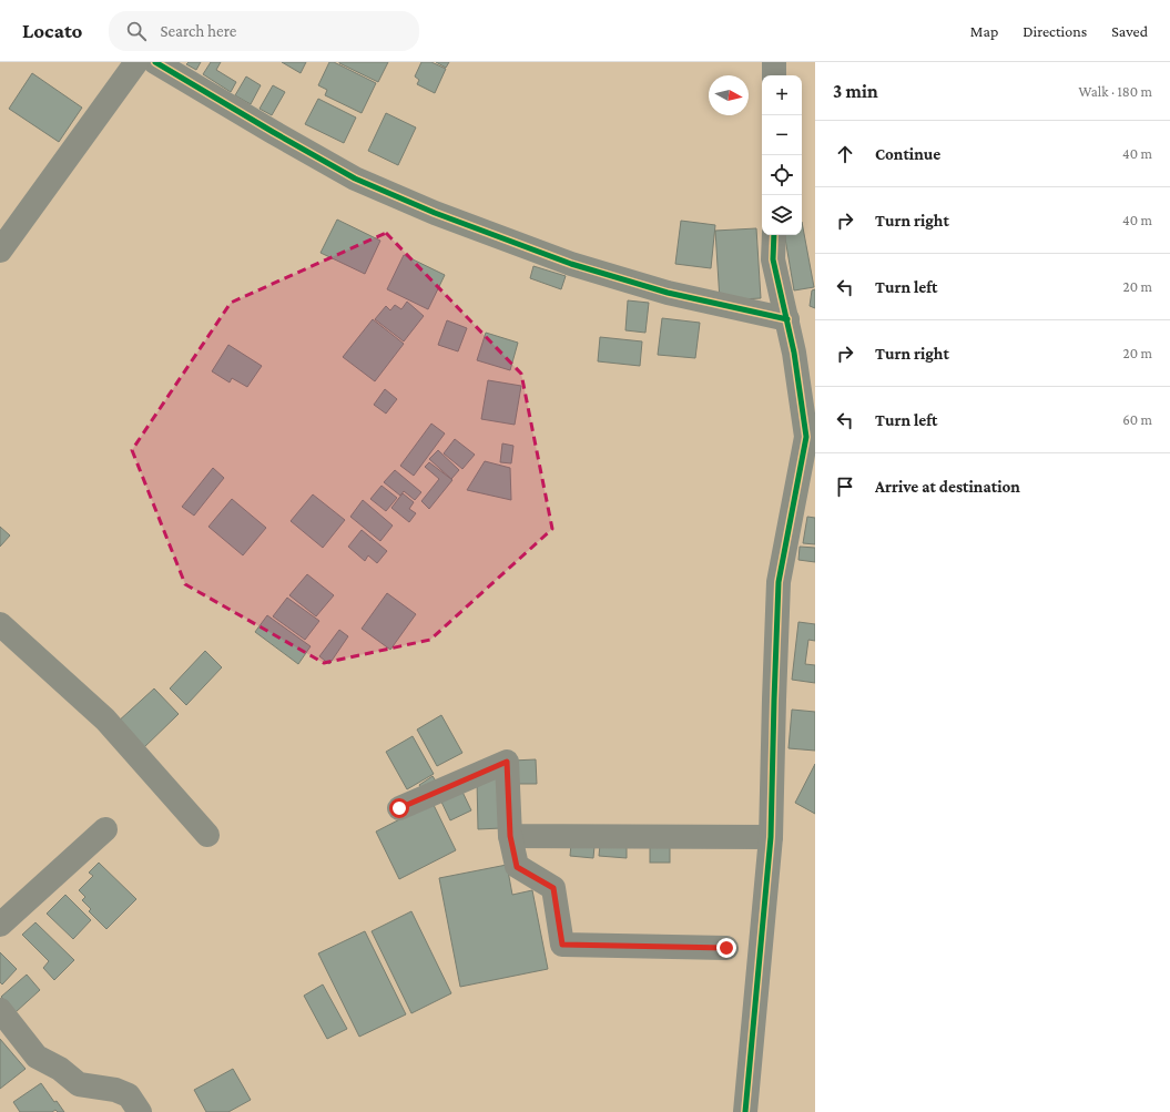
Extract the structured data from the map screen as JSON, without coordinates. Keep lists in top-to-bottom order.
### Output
{
  "north": "right",
  "page": {
    "header": "Locato",
    "search": "Search here",
    "nav": ["Map", "Directions", "Saved"],
    "heading": ["3 min", "Walk · 180 m"],
    "map_buttons": ["+", "−"],
    "list": [
      ["Continue", "40 m"],
      ["Turn right", "40 m"],
      ["Turn left", "20 m"],
      ["Turn right", "20 m"],
      ["Turn left", "60 m"],
      "Arrive at destination"
    ]
  }
}
